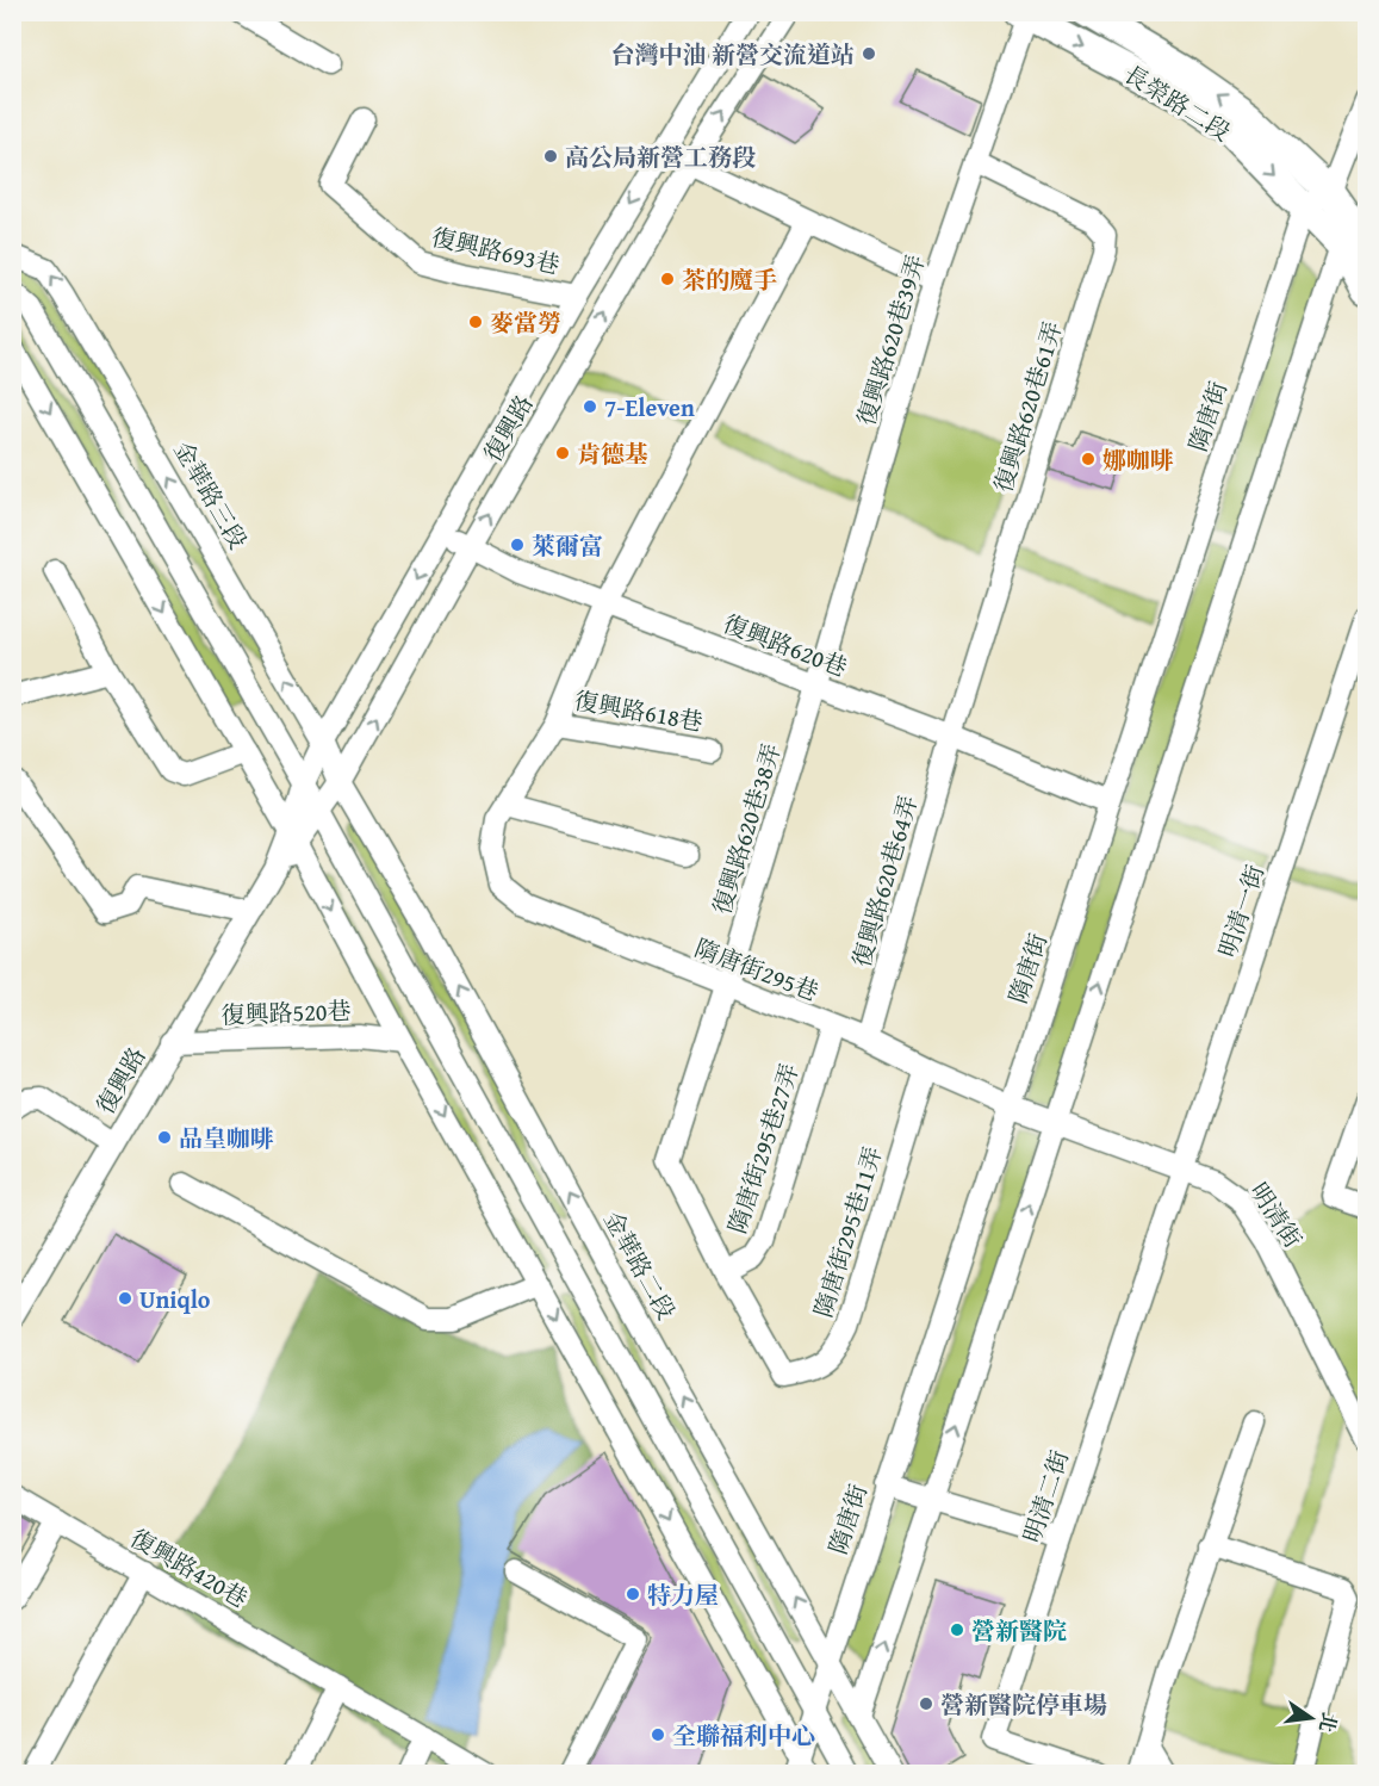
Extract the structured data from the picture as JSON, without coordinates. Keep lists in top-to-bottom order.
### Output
{
  "streets": {
    "main road": ["長榮路二段"],
    "street": [
      "復興路693巷",
      "復興路620巷39弄",
      "復興路620巷61弄",
      "隋唐街",
      "復興路",
      "金華路三段",
      "復興路620巷",
      "復興路618巷",
      "復興路620巷38弄",
      "復興路620巷64弄",
      "明清一街",
      "隋唐街295巷",
      "復興路520巷",
      "隋唐街295巷27弄",
      "明清街",
      "隋唐街295巷11弄",
      "金華路二段",
      "明清二街",
      "復興路420巷"
    ]
  },
  "crossings": [
    ["長榮路二段", "復興路620巷39弄"],
    ["長榮路二段", "隋唐街"],
    ["復興路693巷", "復興路"],
    ["復興路620巷39弄", "復興路620巷61弄"],
    ["復興路620巷39弄", "復興路620巷"],
    ["復興路620巷39弄", "復興路620巷38弄"],
    ["復興路620巷61弄", "復興路620巷"],
    ["復興路620巷61弄", "復興路620巷64弄"],
    ["隋唐街", "復興路620巷"],
    ["隋唐街", "隋唐街295巷"],
    ["隋唐街", "明清街"],
    ["隋唐街", "金華路二段"],
    ["復興路", "金華路三段"],
    ["復興路", "復興路620巷"],
    ["復興路", "復興路520巷"],
    ["復興路", "金華路二段"],
    ["金華路三段", "金華路二段"],
    ["復興路620巷", "復興路620巷38弄"],
    ["復興路620巷", "復興路620巷64弄"],
    ["復興路620巷38弄", "隋唐街295巷"],
    ["復興路620巷38弄", "隋唐街295巷27弄"],
    ["復興路620巷38弄", "隋唐街295巷11弄"],
    ["復興路620巷64弄", "隋唐街295巷"],
    ["明清一街", "明清街"],
    ["明清一街", "明清二街"],
    ["隋唐街295巷", "隋唐街295巷27弄"],
    ["隋唐街295巷", "明清街"],
    ["隋唐街295巷", "隋唐街295巷11弄"],
    ["隋唐街295巷27弄", "隋唐街295巷11弄"],
    ["明清街", "明清二街"]
  ],
  "places": [
    "台灣中油 新營交流道站",
    "高公局新營工務段",
    "茶的魔手",
    "麥當勞",
    "7-Eleven",
    "肯德基",
    "娜咖啡",
    "萊爾富",
    "品皇咖啡",
    "Uniqlo",
    "特力屋",
    "營新醫院",
    "營新醫院停車場",
    "全聯福利中心"
  ],
  "north": "right"
}
